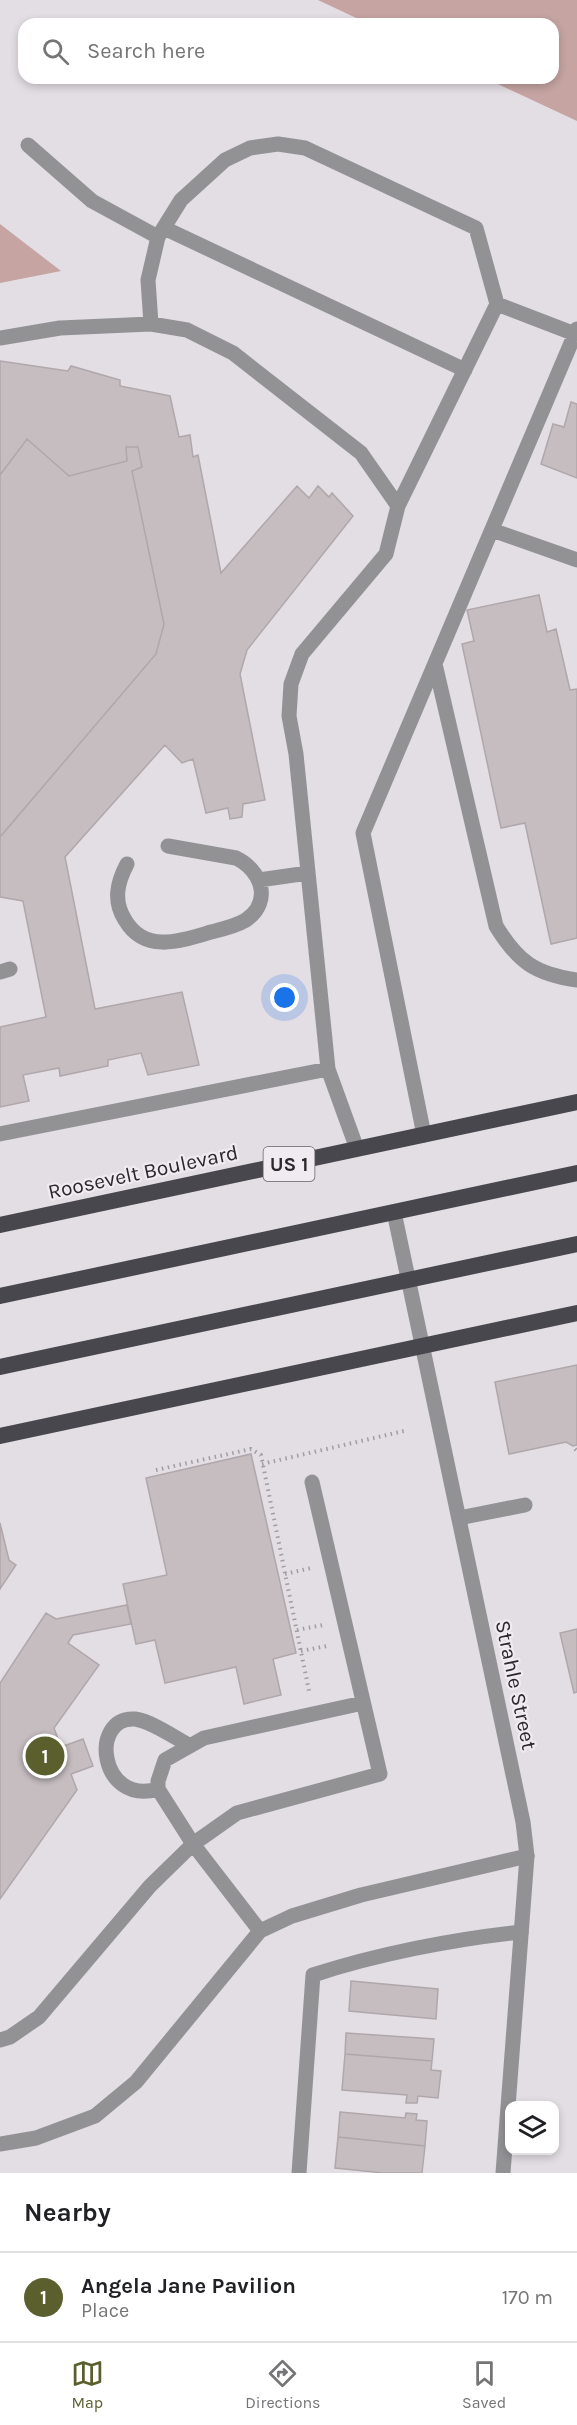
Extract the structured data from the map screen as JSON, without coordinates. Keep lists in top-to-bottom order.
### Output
{
  "streets": {
    "highway": ["US 1", "Roosevelt Boulevard"],
    "street": ["Strahle Street"]
  },
  "page": {
    "search": "Search here",
    "pins": "1",
    "heading": "Nearby",
    "list": [
      {
        "mark": "1",
        "name": "Angela Jane Pavilion",
        "note": "Place",
        "value": "170 m"
      }
    ],
    "nav": ["Map", "Directions", "Saved"]
  }
}
